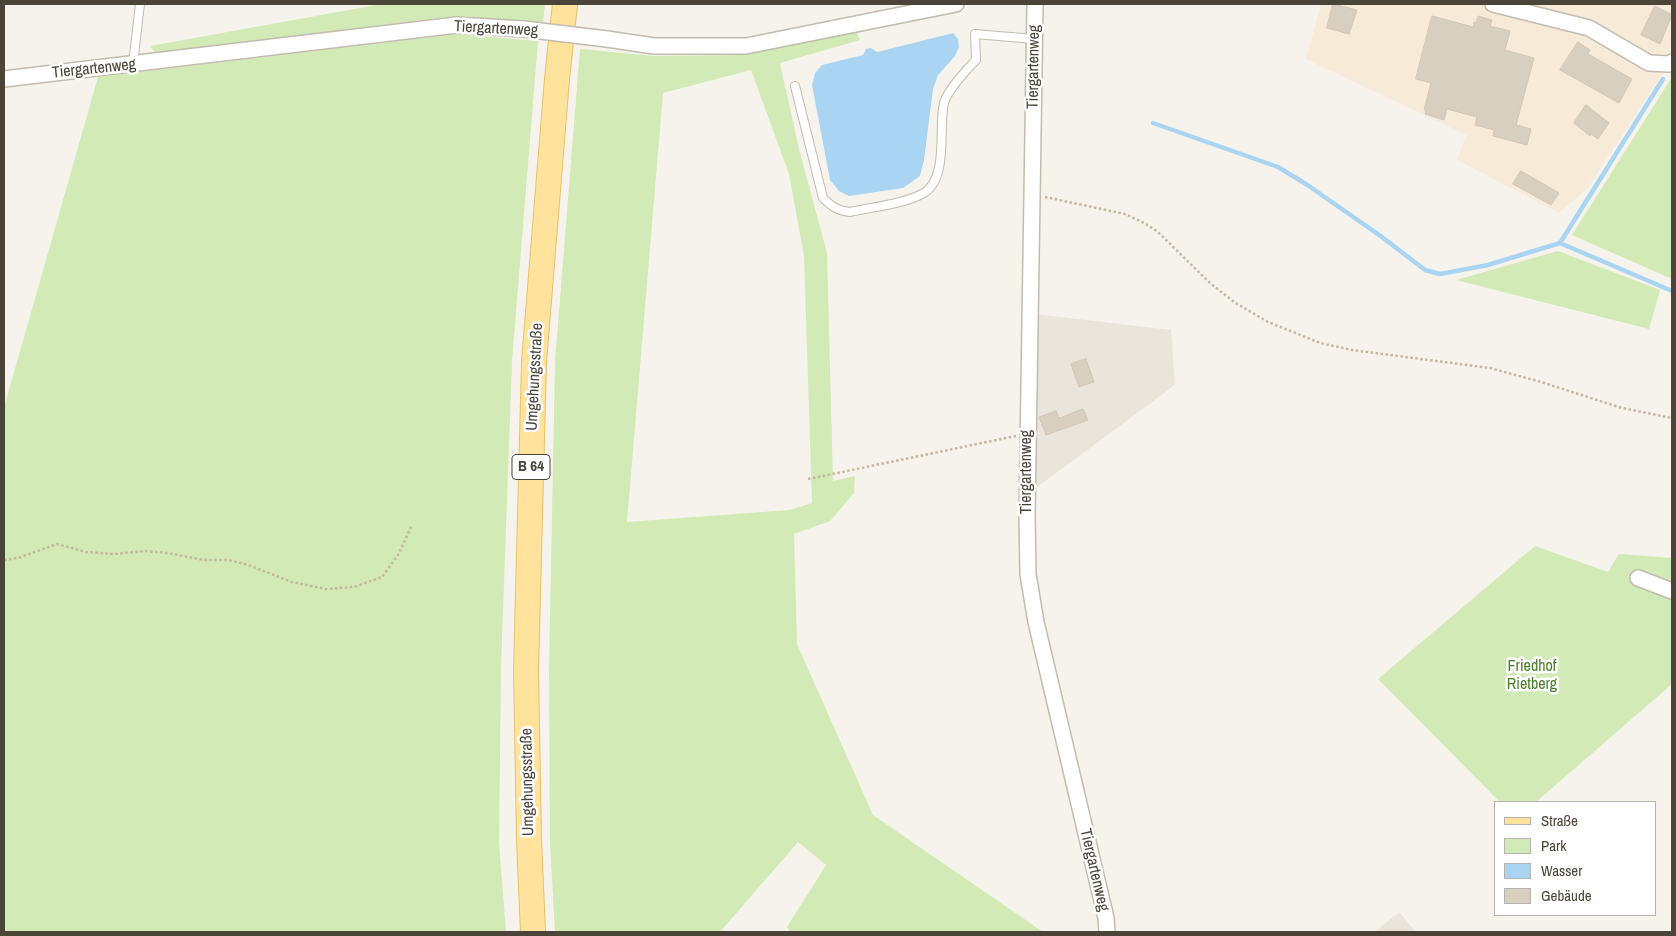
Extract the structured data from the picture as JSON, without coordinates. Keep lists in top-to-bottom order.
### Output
{
  "streets": {
    "main road": ["Umgehungsstraße", "B 64"],
    "street": ["Tiergartenweg"]
  },
  "parks": ["Friedhof Rietberg"],
  "legend": [
    "Straße",
    "Park",
    "Wasser",
    "Gebäude"
  ]
}
